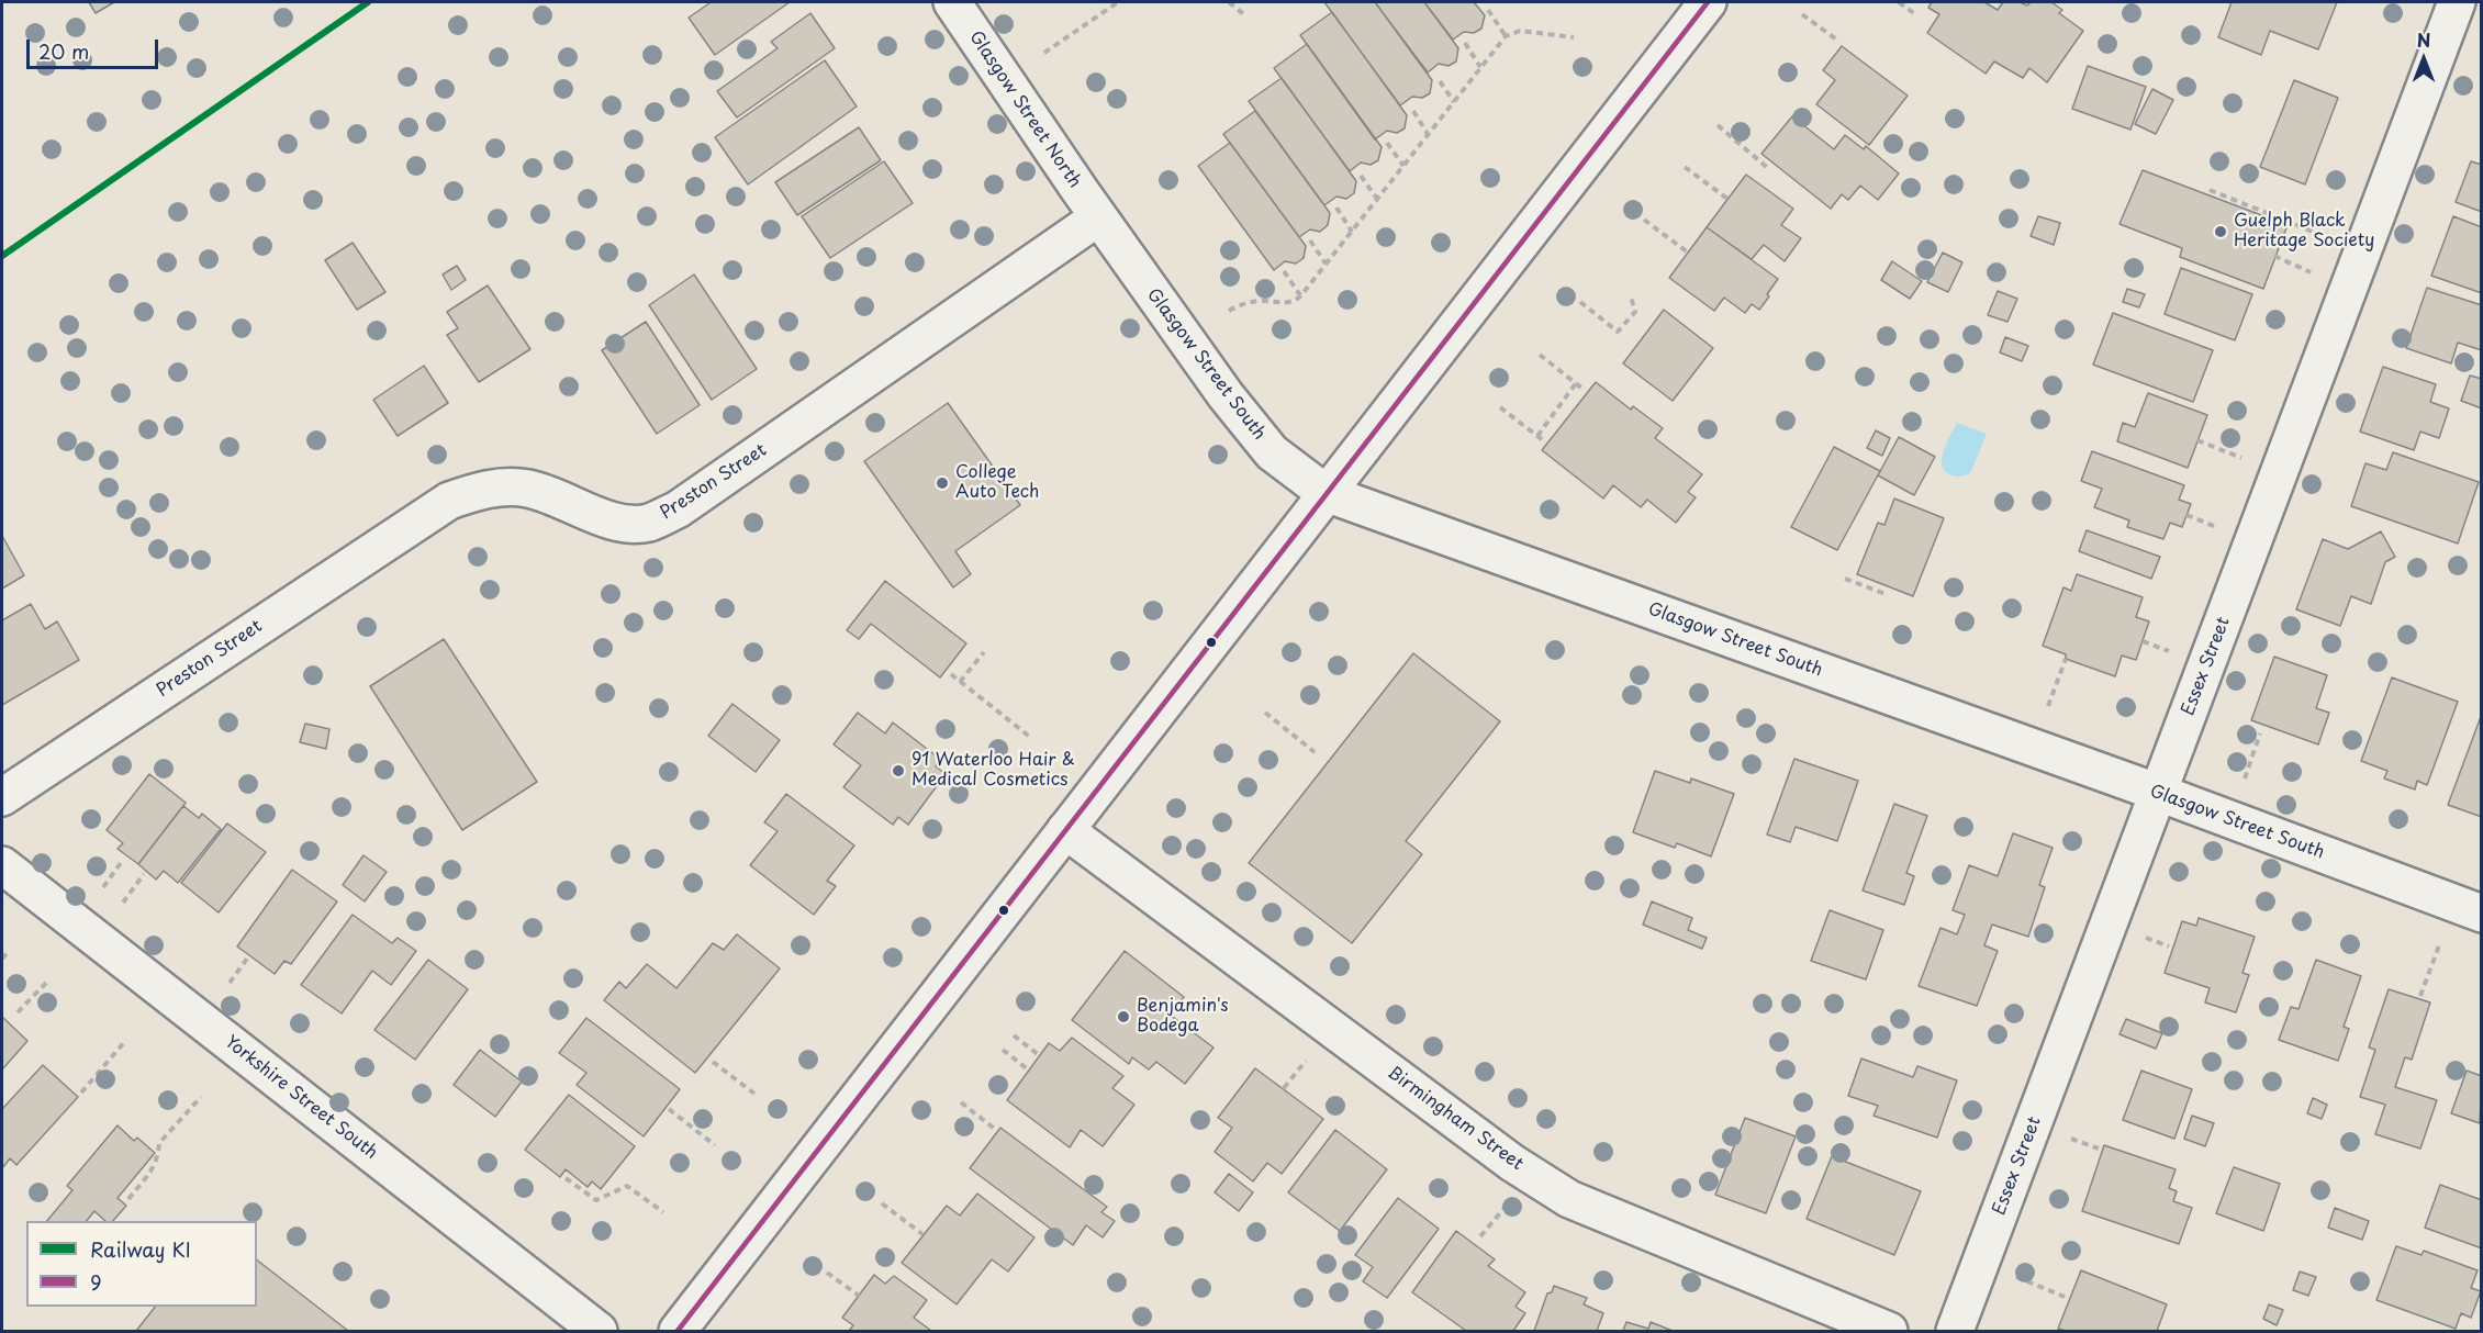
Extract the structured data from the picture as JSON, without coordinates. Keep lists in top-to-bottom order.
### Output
{
  "streets": {
    "street": [
      "Glasgow Street North",
      "Glasgow Street South",
      "Preston Street",
      "Essex Street",
      "Yorkshire Street South",
      "Birmingham Street"
    ]
  },
  "crossings": [
    ["Glasgow Street North", "Glasgow Street South"],
    ["Glasgow Street North", "Preston Street"],
    ["Glasgow Street South", "Preston Street"],
    ["Glasgow Street South", "Essex Street"]
  ],
  "places": [
    "Guelph Black Heritage Society",
    "College Auto Tech",
    "91 Waterloo Hair & Medical Cosmetics",
    "Benjamin's Bodega"
  ],
  "lines": ["rail line KI", "transit line 9"],
  "legend": ["Railway KI", "9"],
  "scale_bar": "20 m",
  "north": "top"
}
